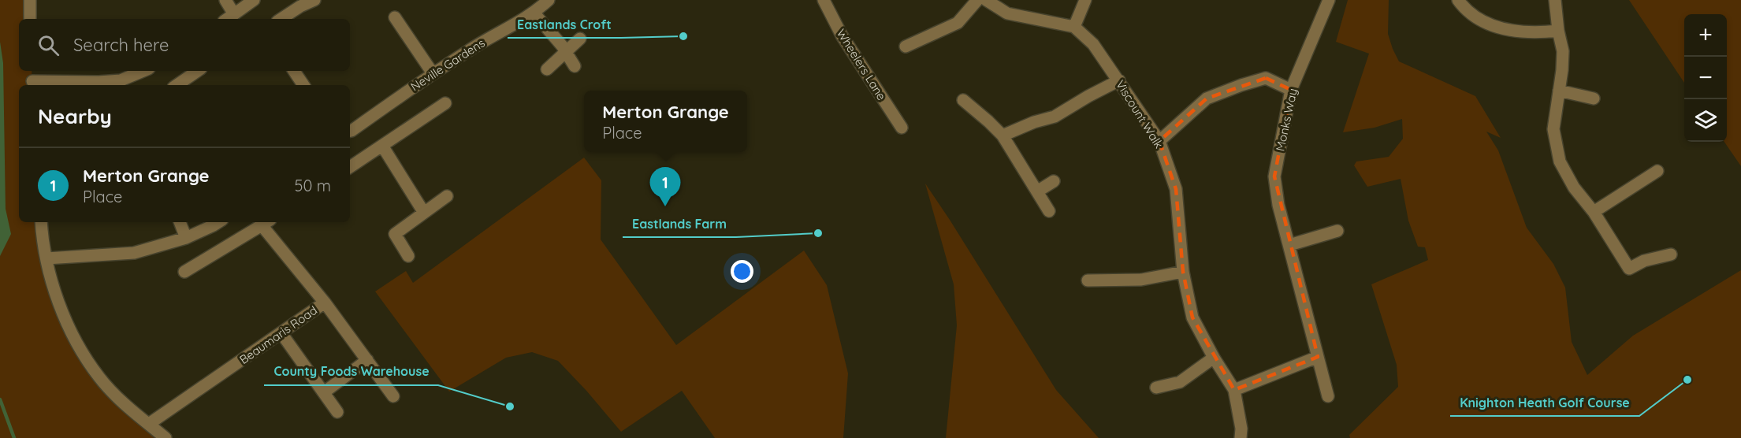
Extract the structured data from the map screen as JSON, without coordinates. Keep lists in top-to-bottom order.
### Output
{
  "streets": {
    "street": [
      "Neville Gardens",
      "Wheelers Lane",
      "Viscount Walk",
      "Monks Way",
      "Beaumaris Road"
    ]
  },
  "places": [
    "Eastlands Croft",
    "Eastlands Farm",
    "Knighton Heath Golf Course",
    "County Foods Warehouse"
  ],
  "page": {
    "map_buttons": ["+", "−"],
    "search": "Search here",
    "heading": "Nearby",
    "popup": ["Merton Grange", "Place"],
    "list": [
      {
        "mark": "1",
        "name": "Merton Grange",
        "note": "Place",
        "value": "50 m"
      }
    ],
    "pins": "1"
  }
}
